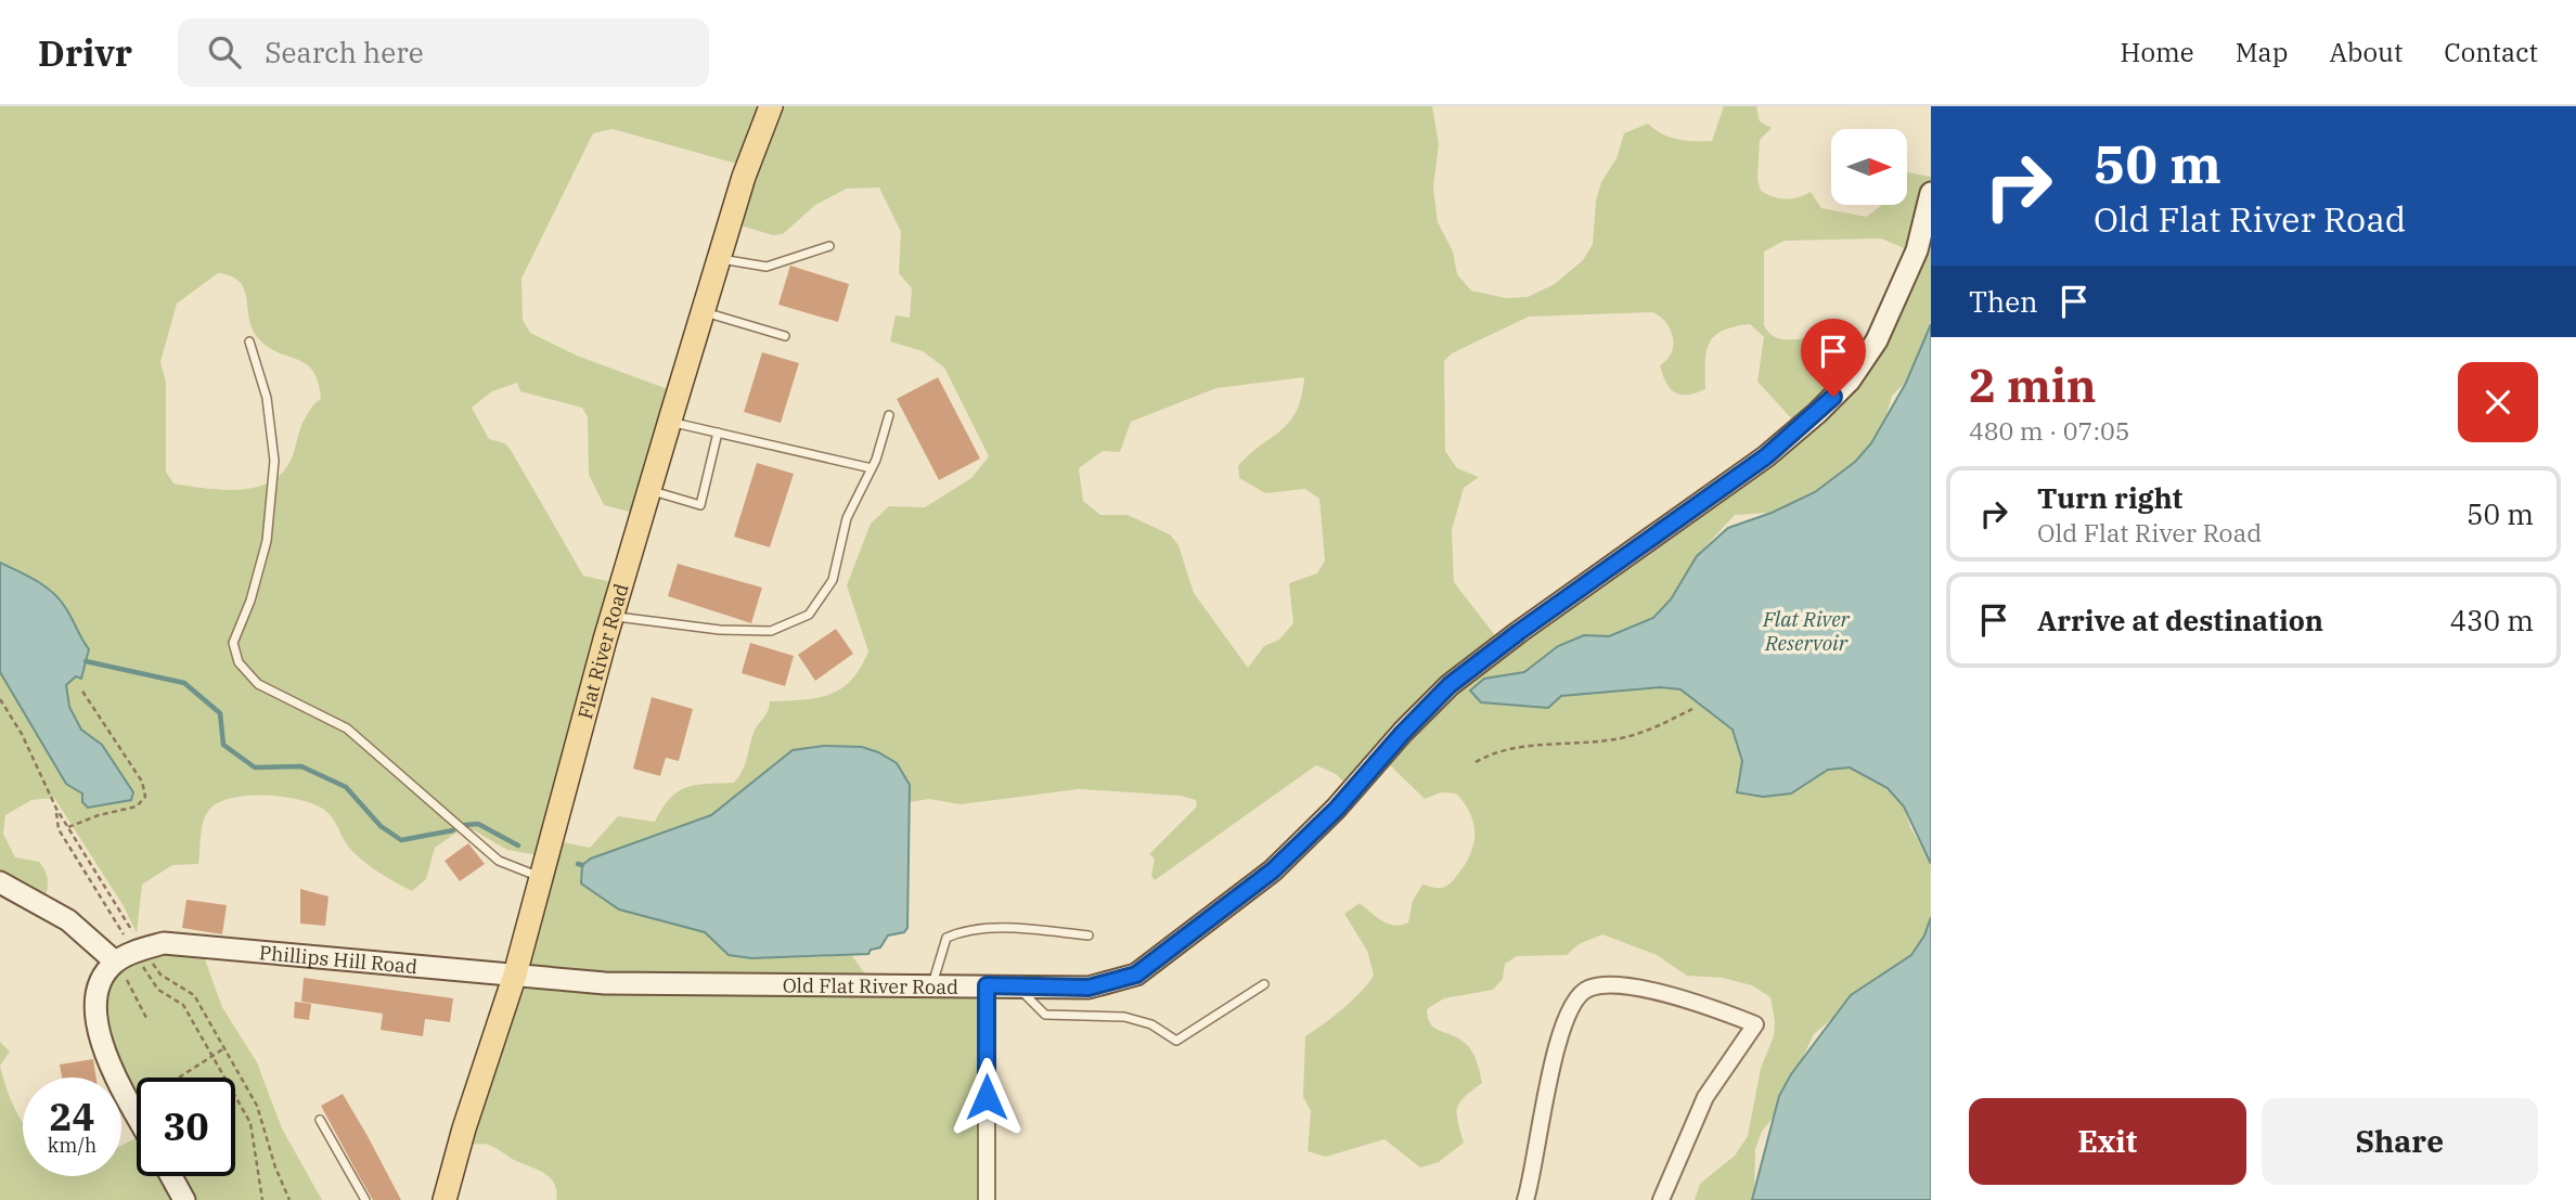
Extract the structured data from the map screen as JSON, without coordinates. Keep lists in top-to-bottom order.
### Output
{
  "streets": {
    "main road": ["Flat River Road"],
    "street": ["Phillips Hill Road", "Old Flat River Road"]
  },
  "crossings": [
    ["Flat River Road", "Phillips Hill Road"],
    ["Flat River Road", "Old Flat River Road"],
    ["Phillips Hill Road", "Old Flat River Road"]
  ],
  "water": ["Flat River Reservoir"],
  "north": "right",
  "page": {
    "header": "Drivr",
    "search": "Search here",
    "nav": [
      "Home",
      "Map",
      "About",
      "Contact"
    ],
    "turn": ["50 m", "Old Flat River Road"],
    "then": "Then",
    "heading": ["2 min", "480 m · 07:05"],
    "list": [
      {
        "name": "Turn right",
        "note": "Old Flat River Road",
        "value": "50 m"
      },
      {
        "name": "Arrive at destination",
        "value": "430 m"
      }
    ],
    "speed": "24 km/h",
    "limit": "30",
    "buttons": ["Exit", "Share"]
  }
}
